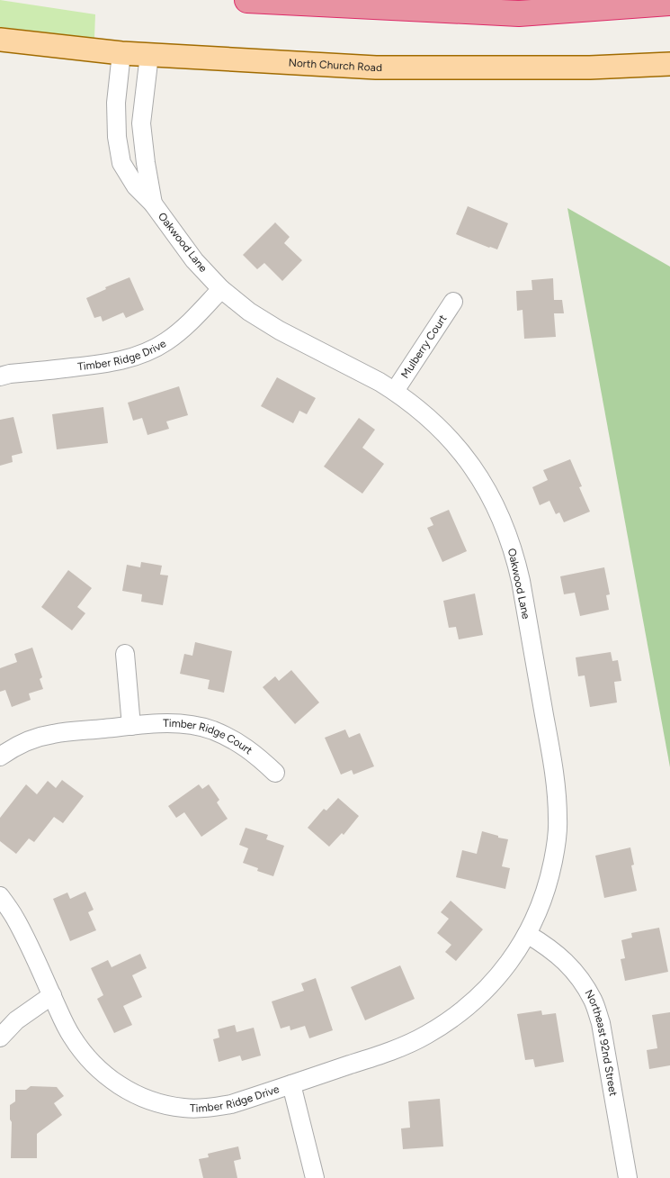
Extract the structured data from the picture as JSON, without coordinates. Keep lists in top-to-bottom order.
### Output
{
  "streets": {
    "main road": ["North Church Road"],
    "street": [
      "Oakwood Lane",
      "Mulberry Court",
      "Timber Ridge Drive",
      "Timber Ridge Court",
      "Northeast 92nd Street"
    ]
  },
  "crossings": [
    ["North Church Road", "Oakwood Lane"],
    ["Oakwood Lane", "Mulberry Court"],
    ["Oakwood Lane", "Timber Ridge Drive"],
    ["Oakwood Lane", "Northeast 92nd Street"],
    ["Timber Ridge Drive", "Northeast 92nd Street"]
  ]
}
